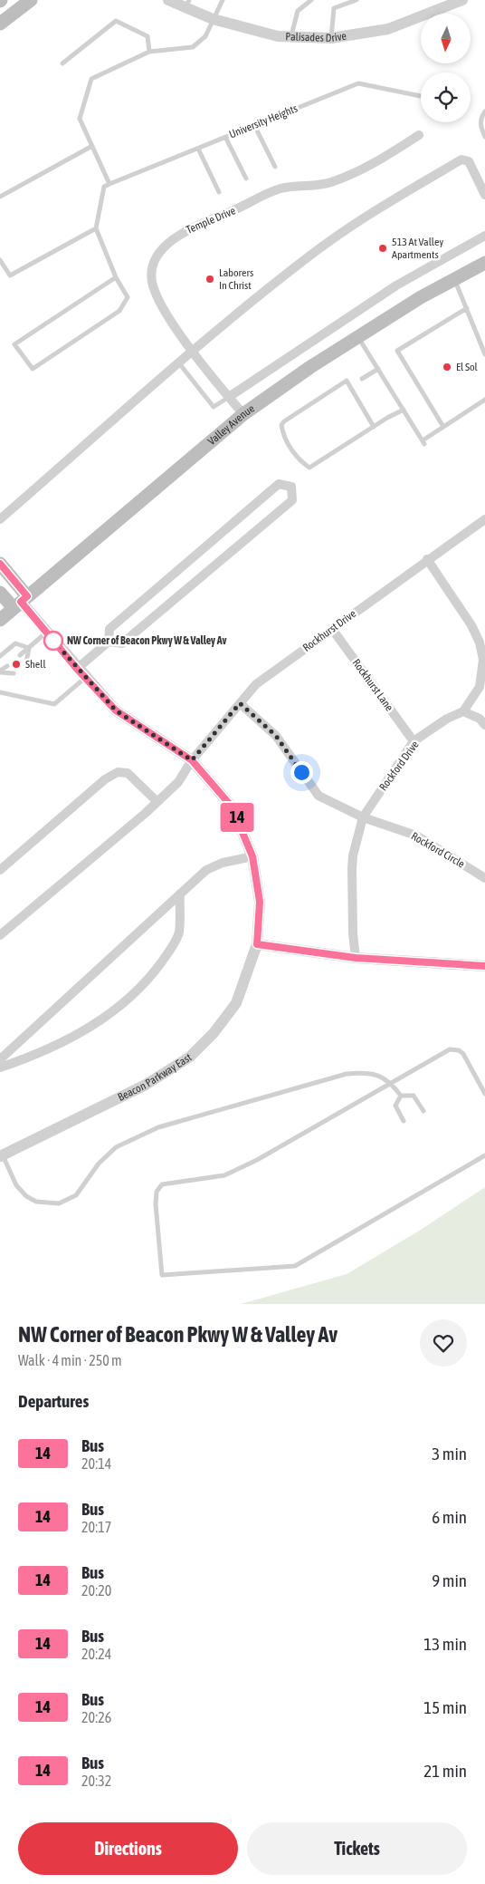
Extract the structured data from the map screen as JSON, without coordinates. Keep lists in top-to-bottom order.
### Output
{
  "streets": {
    "main road": ["Valley Avenue"],
    "street": [
      "Palisades Drive",
      "Temple Drive",
      "Rockhurst Drive",
      "Rockhurst Lane",
      "Rockford Drive",
      "Rockford Circle",
      "Beacon Parkway East"
    ],
    "lane": ["University Heights"]
  },
  "crossings": [
    ["Temple Drive", "Valley Avenue"],
    ["Valley Avenue", "Beacon Parkway East"],
    ["Rockhurst Drive", "Rockhurst Lane"],
    ["Rockhurst Drive", "Rockford Circle"],
    ["Rockhurst Drive", "Beacon Parkway East"],
    ["Rockhurst Lane", "Rockford Drive"],
    ["Rockford Drive", "Rockford Circle"]
  ],
  "places": [
    "513 At Valley Apartments",
    "Laborers In Christ",
    "El Sol",
    "NW Corner of Beacon Pkwy W & Valley Av",
    "Shell"
  ],
  "lines": ["bus line 14"],
  "north": "bottom",
  "page": {
    "on_map": "14",
    "heading": [
      ["NW Corner of Beacon Pkwy W & Valley Av", "Walk · 4 min · 250 m"],
      "Departures"
    ],
    "list": [
      {
        "mark": "14",
        "name": "Bus",
        "note": "20:14",
        "value": "3 min"
      },
      {
        "mark": "14",
        "name": "Bus",
        "note": "20:17",
        "value": "6 min"
      },
      {
        "mark": "14",
        "name": "Bus",
        "note": "20:20",
        "value": "9 min"
      },
      {
        "mark": "14",
        "name": "Bus",
        "note": "20:24",
        "value": "13 min"
      },
      {
        "mark": "14",
        "name": "Bus",
        "note": "20:26",
        "value": "15 min"
      },
      {
        "mark": "14",
        "name": "Bus",
        "note": "20:32",
        "value": "21 min"
      }
    ],
    "buttons": ["Directions", "Tickets"]
  }
}
